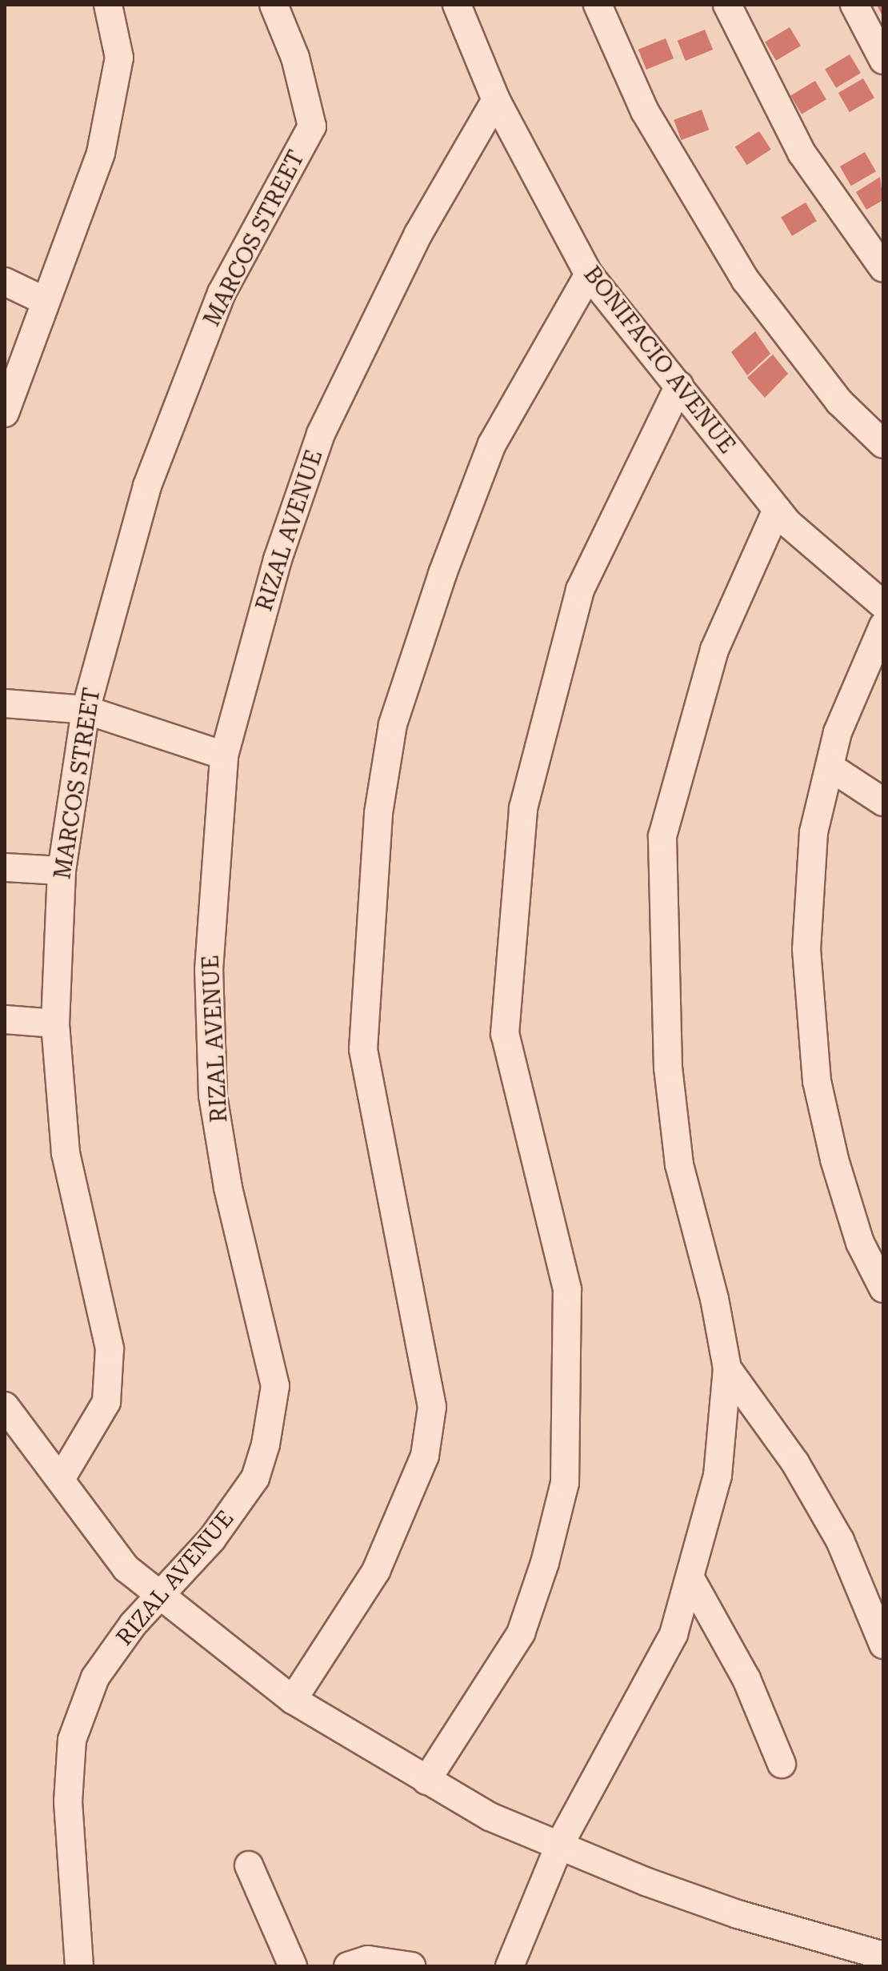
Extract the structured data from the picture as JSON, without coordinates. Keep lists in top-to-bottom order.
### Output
{
  "streets": {
    "street": ["MARCOS STREET", "BONIFACIO AVENUE", "RIZAL AVENUE"]
  },
  "crossings": [
    ["BONIFACIO AVENUE", "RIZAL AVENUE"]
  ]
}
